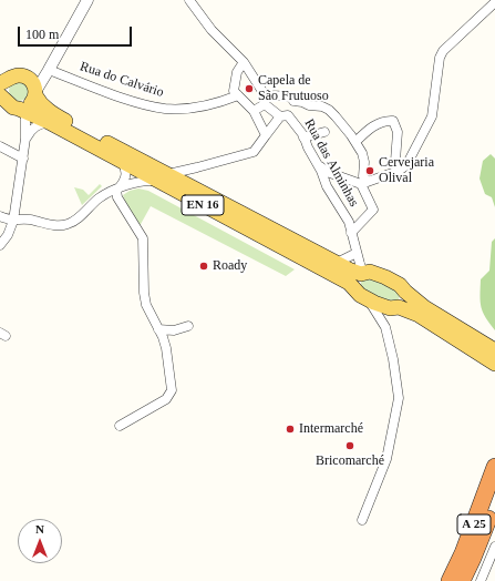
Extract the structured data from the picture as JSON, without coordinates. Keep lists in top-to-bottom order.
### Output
{
  "streets": {
    "highway": ["A 25"],
    "main road": ["EN 16"],
    "street": ["Rua do Calvário", "Rua das Alminhas"]
  },
  "places": [
    "Capela de São Frutuoso",
    "Cervejaria Olival",
    "Roady",
    "Intermarché",
    "Bricomarché"
  ],
  "scale_bar": "100 m",
  "north": "top"
}
